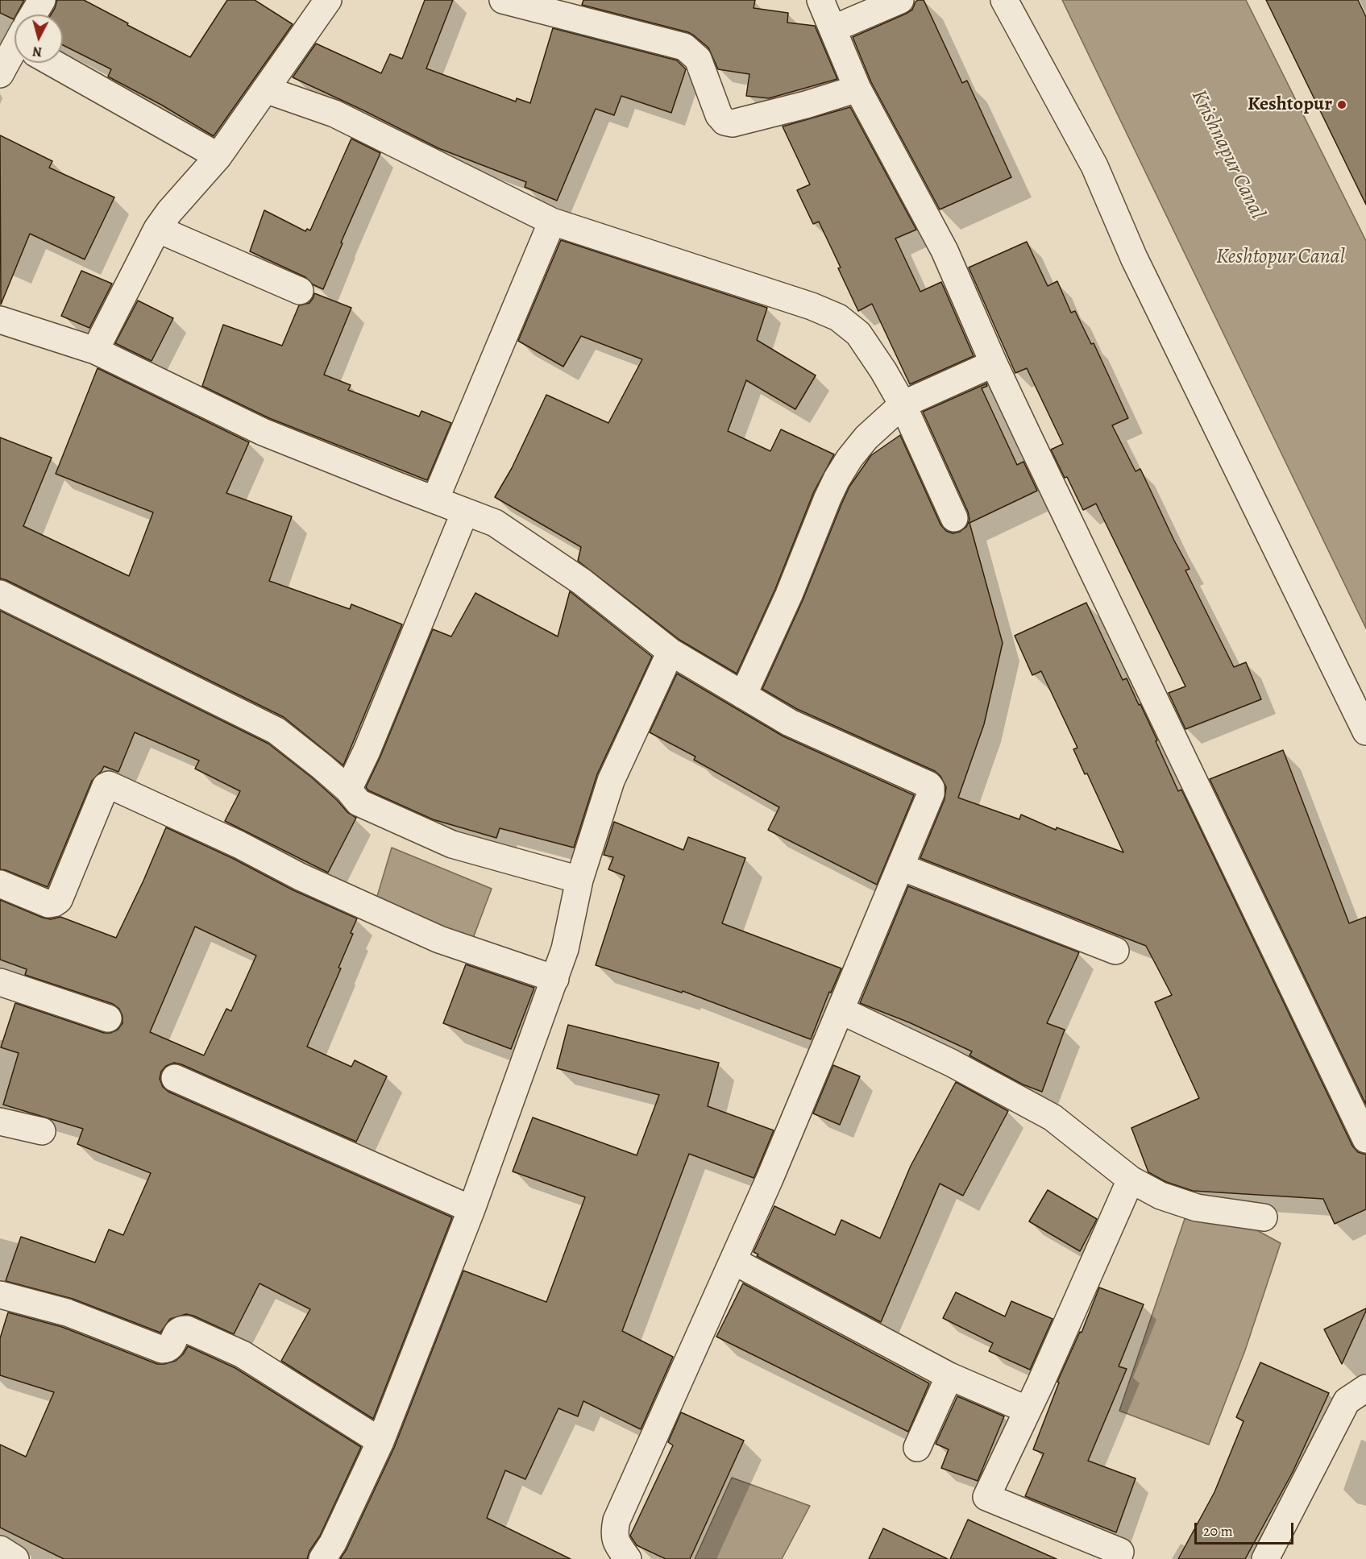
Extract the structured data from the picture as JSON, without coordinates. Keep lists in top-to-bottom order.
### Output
{
  "water": ["Krishnapur Canal", "Keshtopur Canal"],
  "places": ["Keshtopur"],
  "scale_bar": "20 m",
  "north": "bottom"
}
